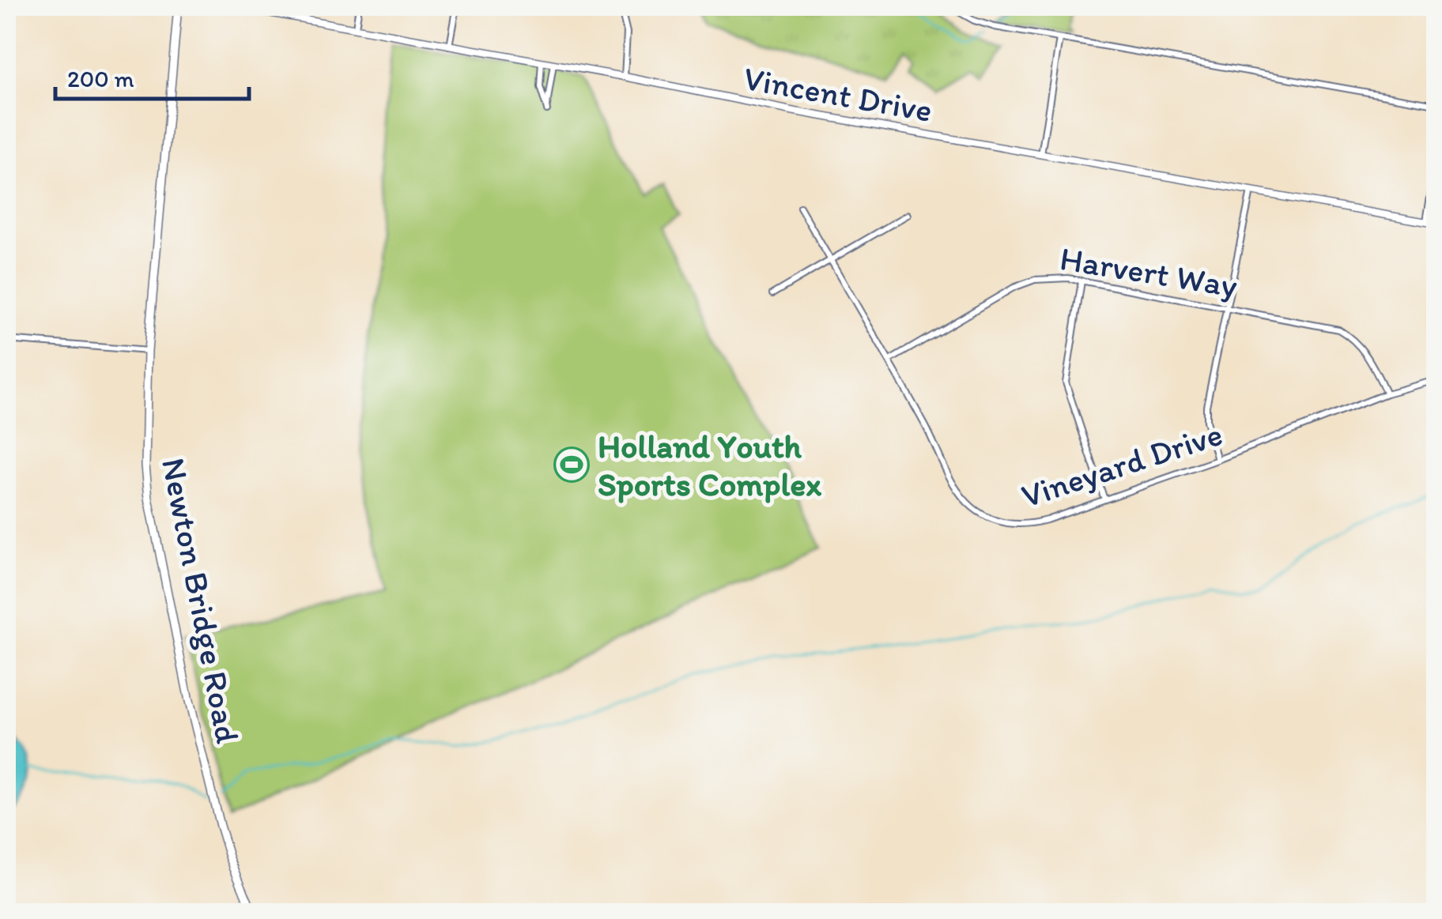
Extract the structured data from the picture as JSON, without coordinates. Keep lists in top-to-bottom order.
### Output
{
  "streets": {
    "main road": ["Newton Bridge Road"],
    "street": ["Vincent Drive", "Harvert Way", "Vineyard Drive"]
  },
  "crossings": [
    ["Harvert Way", "Vineyard Drive"]
  ],
  "places": {
    "sports": ["Holland Youth Sports Complex"]
  },
  "scale_bar": "200 m"
}
